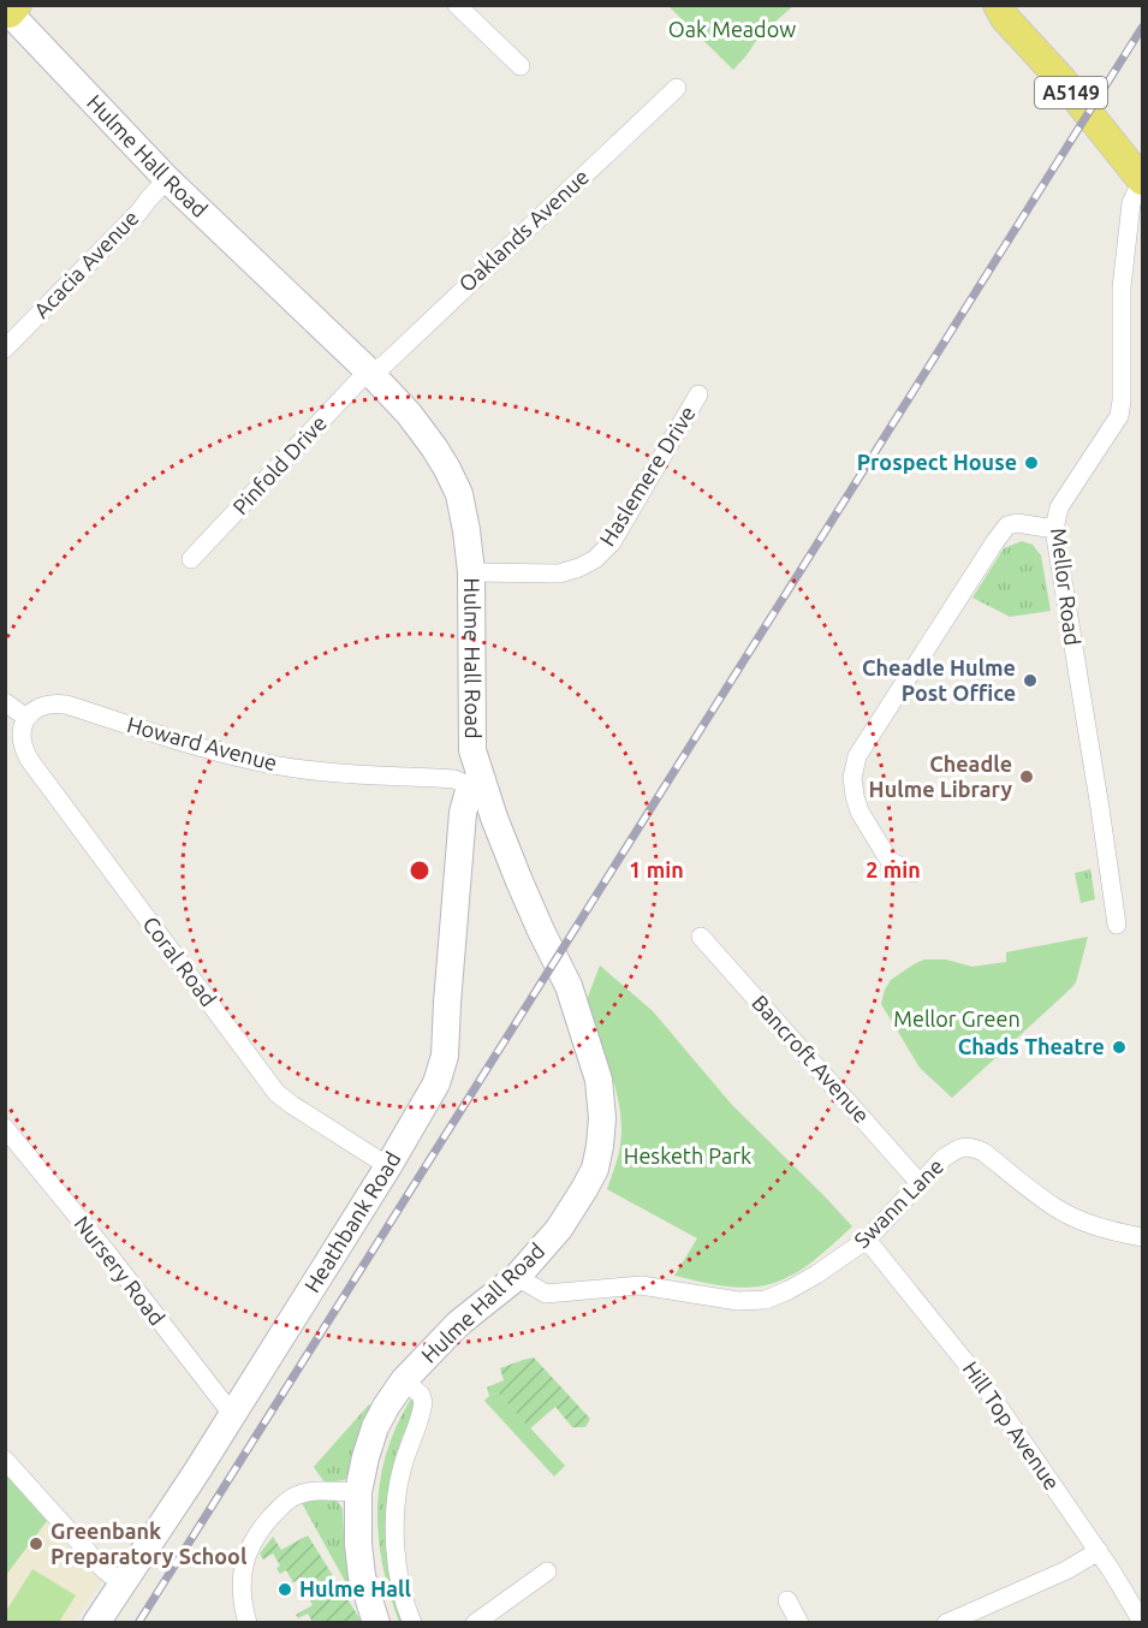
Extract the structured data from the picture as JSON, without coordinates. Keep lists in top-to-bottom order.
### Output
{
  "streets": {
    "main road": ["A5149", "Hulme Hall Road", "Heathbank Road"],
    "street": [
      "Oaklands Avenue",
      "Acacia Avenue",
      "Pinfold Drive",
      "Haslemere Drive",
      "Mellor Road",
      "Howard Avenue",
      "Coral Road",
      "Bancroft Avenue",
      "Swann Lane",
      "Nursery Road",
      "Hill Top Avenue"
    ]
  },
  "crossings": [
    ["A5149", "Mellor Road"],
    ["Hulme Hall Road", "Oaklands Avenue"],
    ["Hulme Hall Road", "Acacia Avenue"],
    ["Hulme Hall Road", "Pinfold Drive"],
    ["Hulme Hall Road", "Haslemere Drive"],
    ["Hulme Hall Road", "Howard Avenue"],
    ["Hulme Hall Road", "Swann Lane"],
    ["Hulme Hall Road", "Heathbank Road"],
    ["Oaklands Avenue", "Pinfold Drive"],
    ["Howard Avenue", "Coral Road"],
    ["Howard Avenue", "Heathbank Road"],
    ["Coral Road", "Heathbank Road"],
    ["Bancroft Avenue", "Swann Lane"],
    ["Swann Lane", "Hill Top Avenue"],
    ["Heathbank Road", "Nursery Road"]
  ],
  "parks": ["Oak Meadow", "Mellor Green", "Hesketh Park"],
  "places": [
    "Prospect House",
    "Cheadle Hulme Post Office",
    "Cheadle Hulme Library",
    "Chads Theatre",
    "Greenbank Preparatory School",
    "Hulme Hall"
  ],
  "rings": ["1 min", "2 min"]
}
